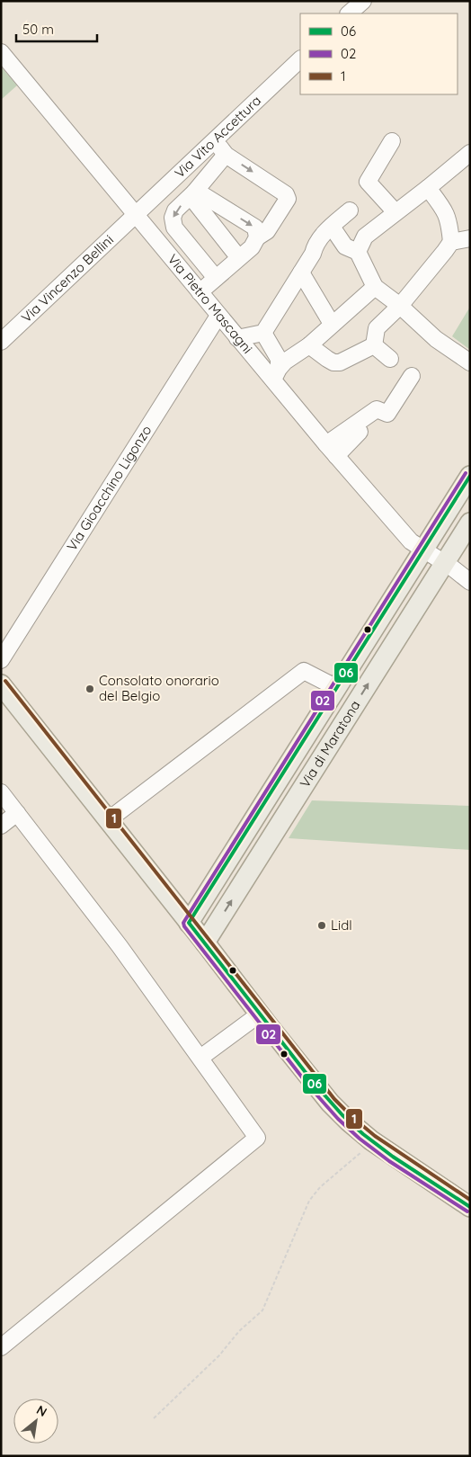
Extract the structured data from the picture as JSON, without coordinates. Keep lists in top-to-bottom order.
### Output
{
  "streets": {
    "main road": ["Via di Maratona"],
    "street": [
      "Via Vito Accettura",
      "Via Vincenzo Bellini",
      "Via Pietro Mascagni",
      "Via Gioacchino Ligonzo"
    ]
  },
  "crossings": [
    ["Via Vito Accettura", "Via Vincenzo Bellini"],
    ["Via Vito Accettura", "Via Pietro Mascagni"],
    ["Via Vincenzo Bellini", "Via Pietro Mascagni"],
    ["Via Pietro Mascagni", "Via Gioacchino Ligonzo"],
    ["Via Pietro Mascagni", "Via di Maratona"]
  ],
  "places": ["Consolato onorario del Belgio", "Lidl"],
  "lines": ["transit line 02", "transit line 06", "transit line 1"],
  "legend": ["06", "02", "1"],
  "scale_bar": "50 m",
  "north": "top right"
}
